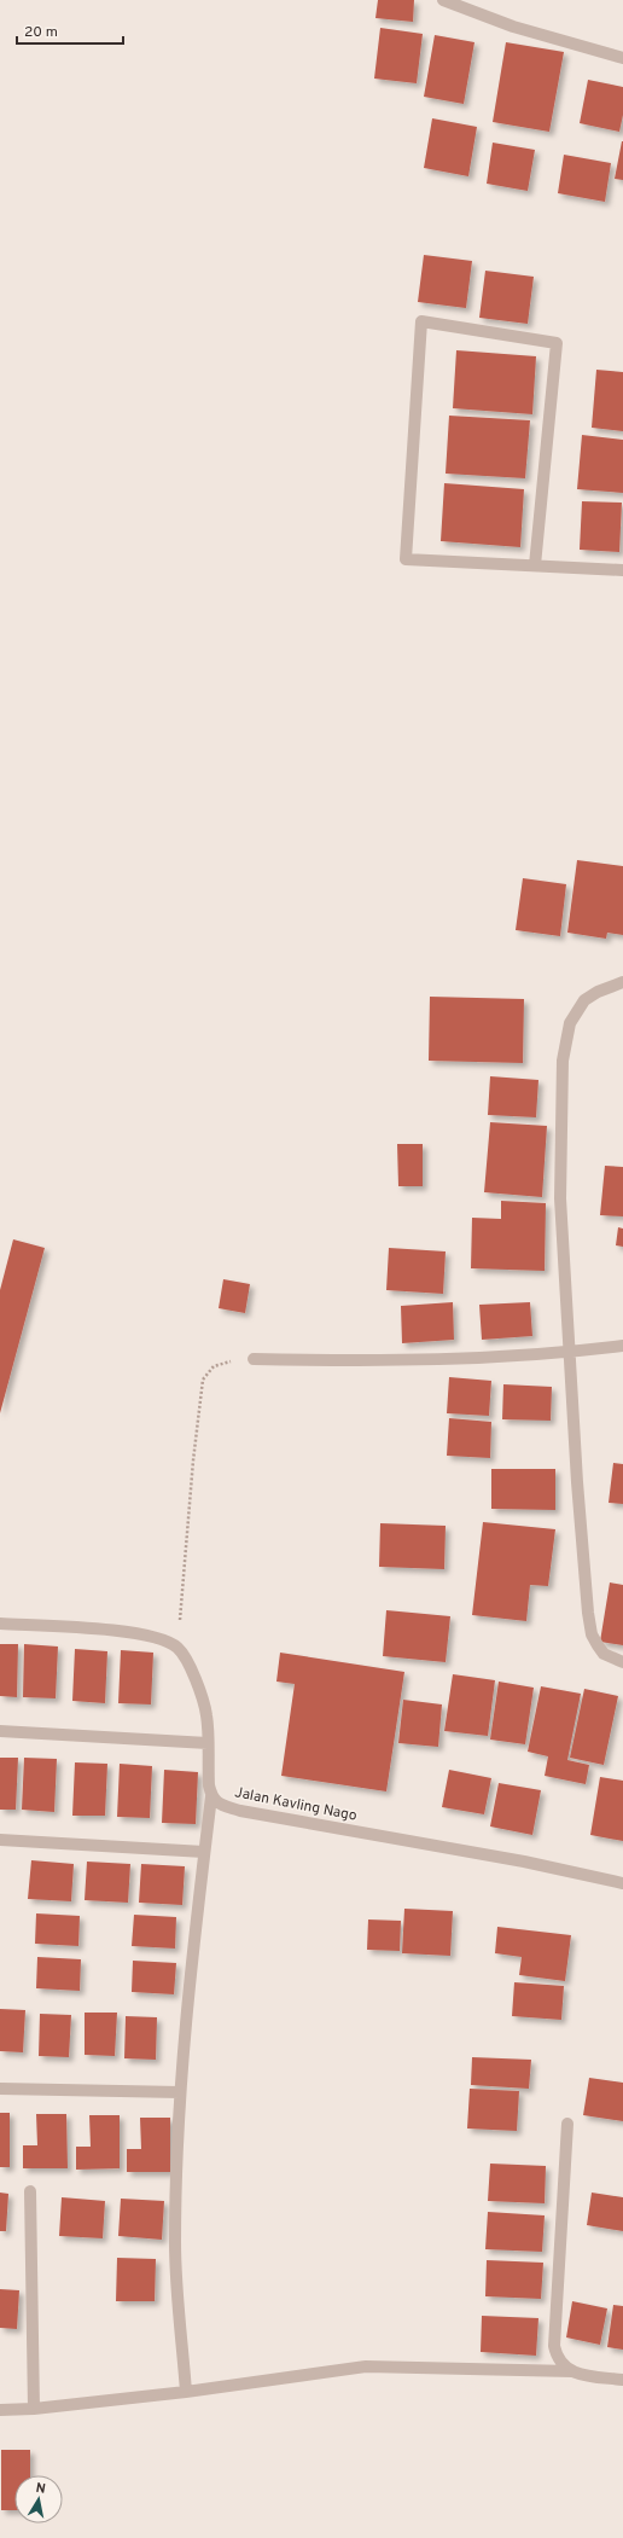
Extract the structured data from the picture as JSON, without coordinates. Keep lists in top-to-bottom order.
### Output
{
  "streets": {
    "street": ["Jalan Kavling Nago"]
  },
  "scale_bar": "20 m",
  "north": "top"
}
